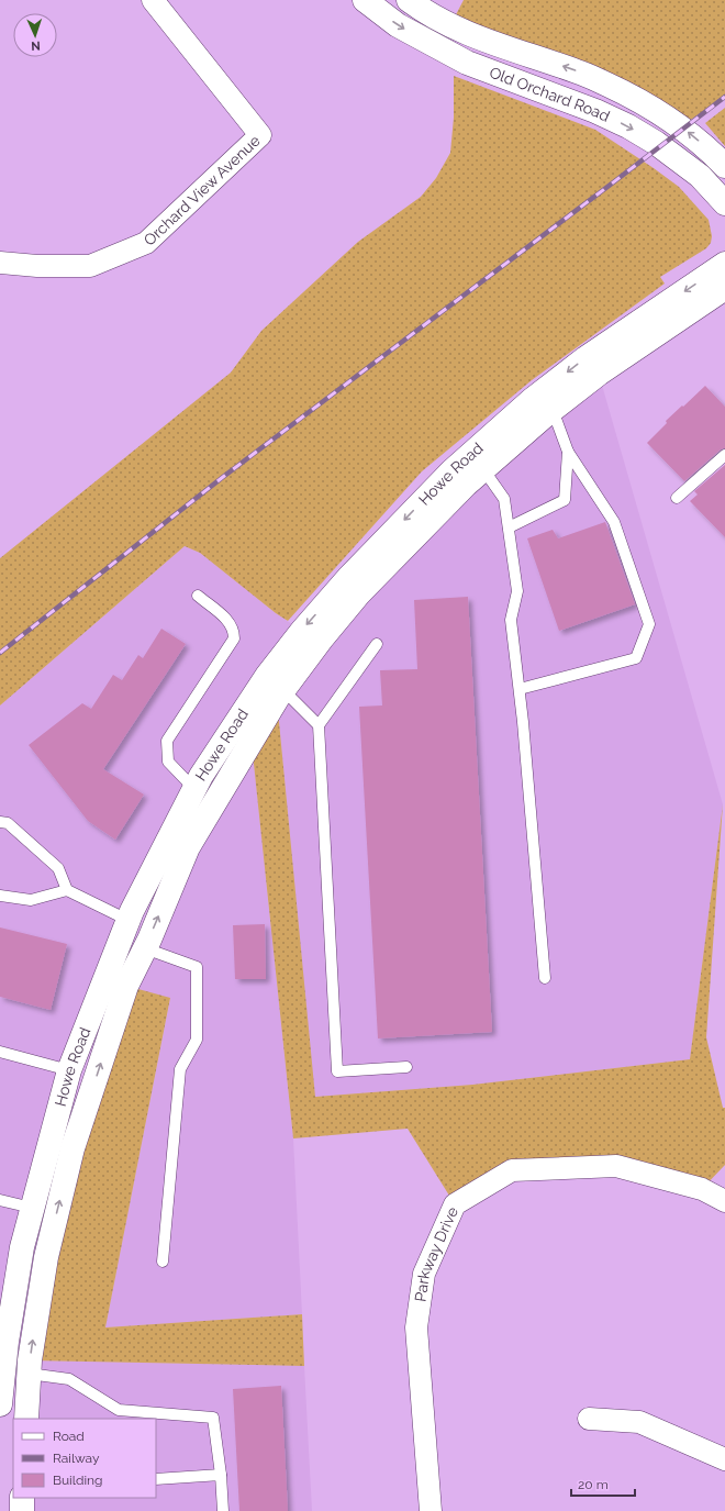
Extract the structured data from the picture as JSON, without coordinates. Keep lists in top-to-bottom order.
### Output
{
  "streets": {
    "street": [
      "Old Orchard Road",
      "Orchard View Avenue",
      "Howe Road",
      "Parkway Drive"
    ]
  },
  "legend": ["Road", "Railway", "Building"],
  "scale_bar": "20 m",
  "north": "bottom"
}
